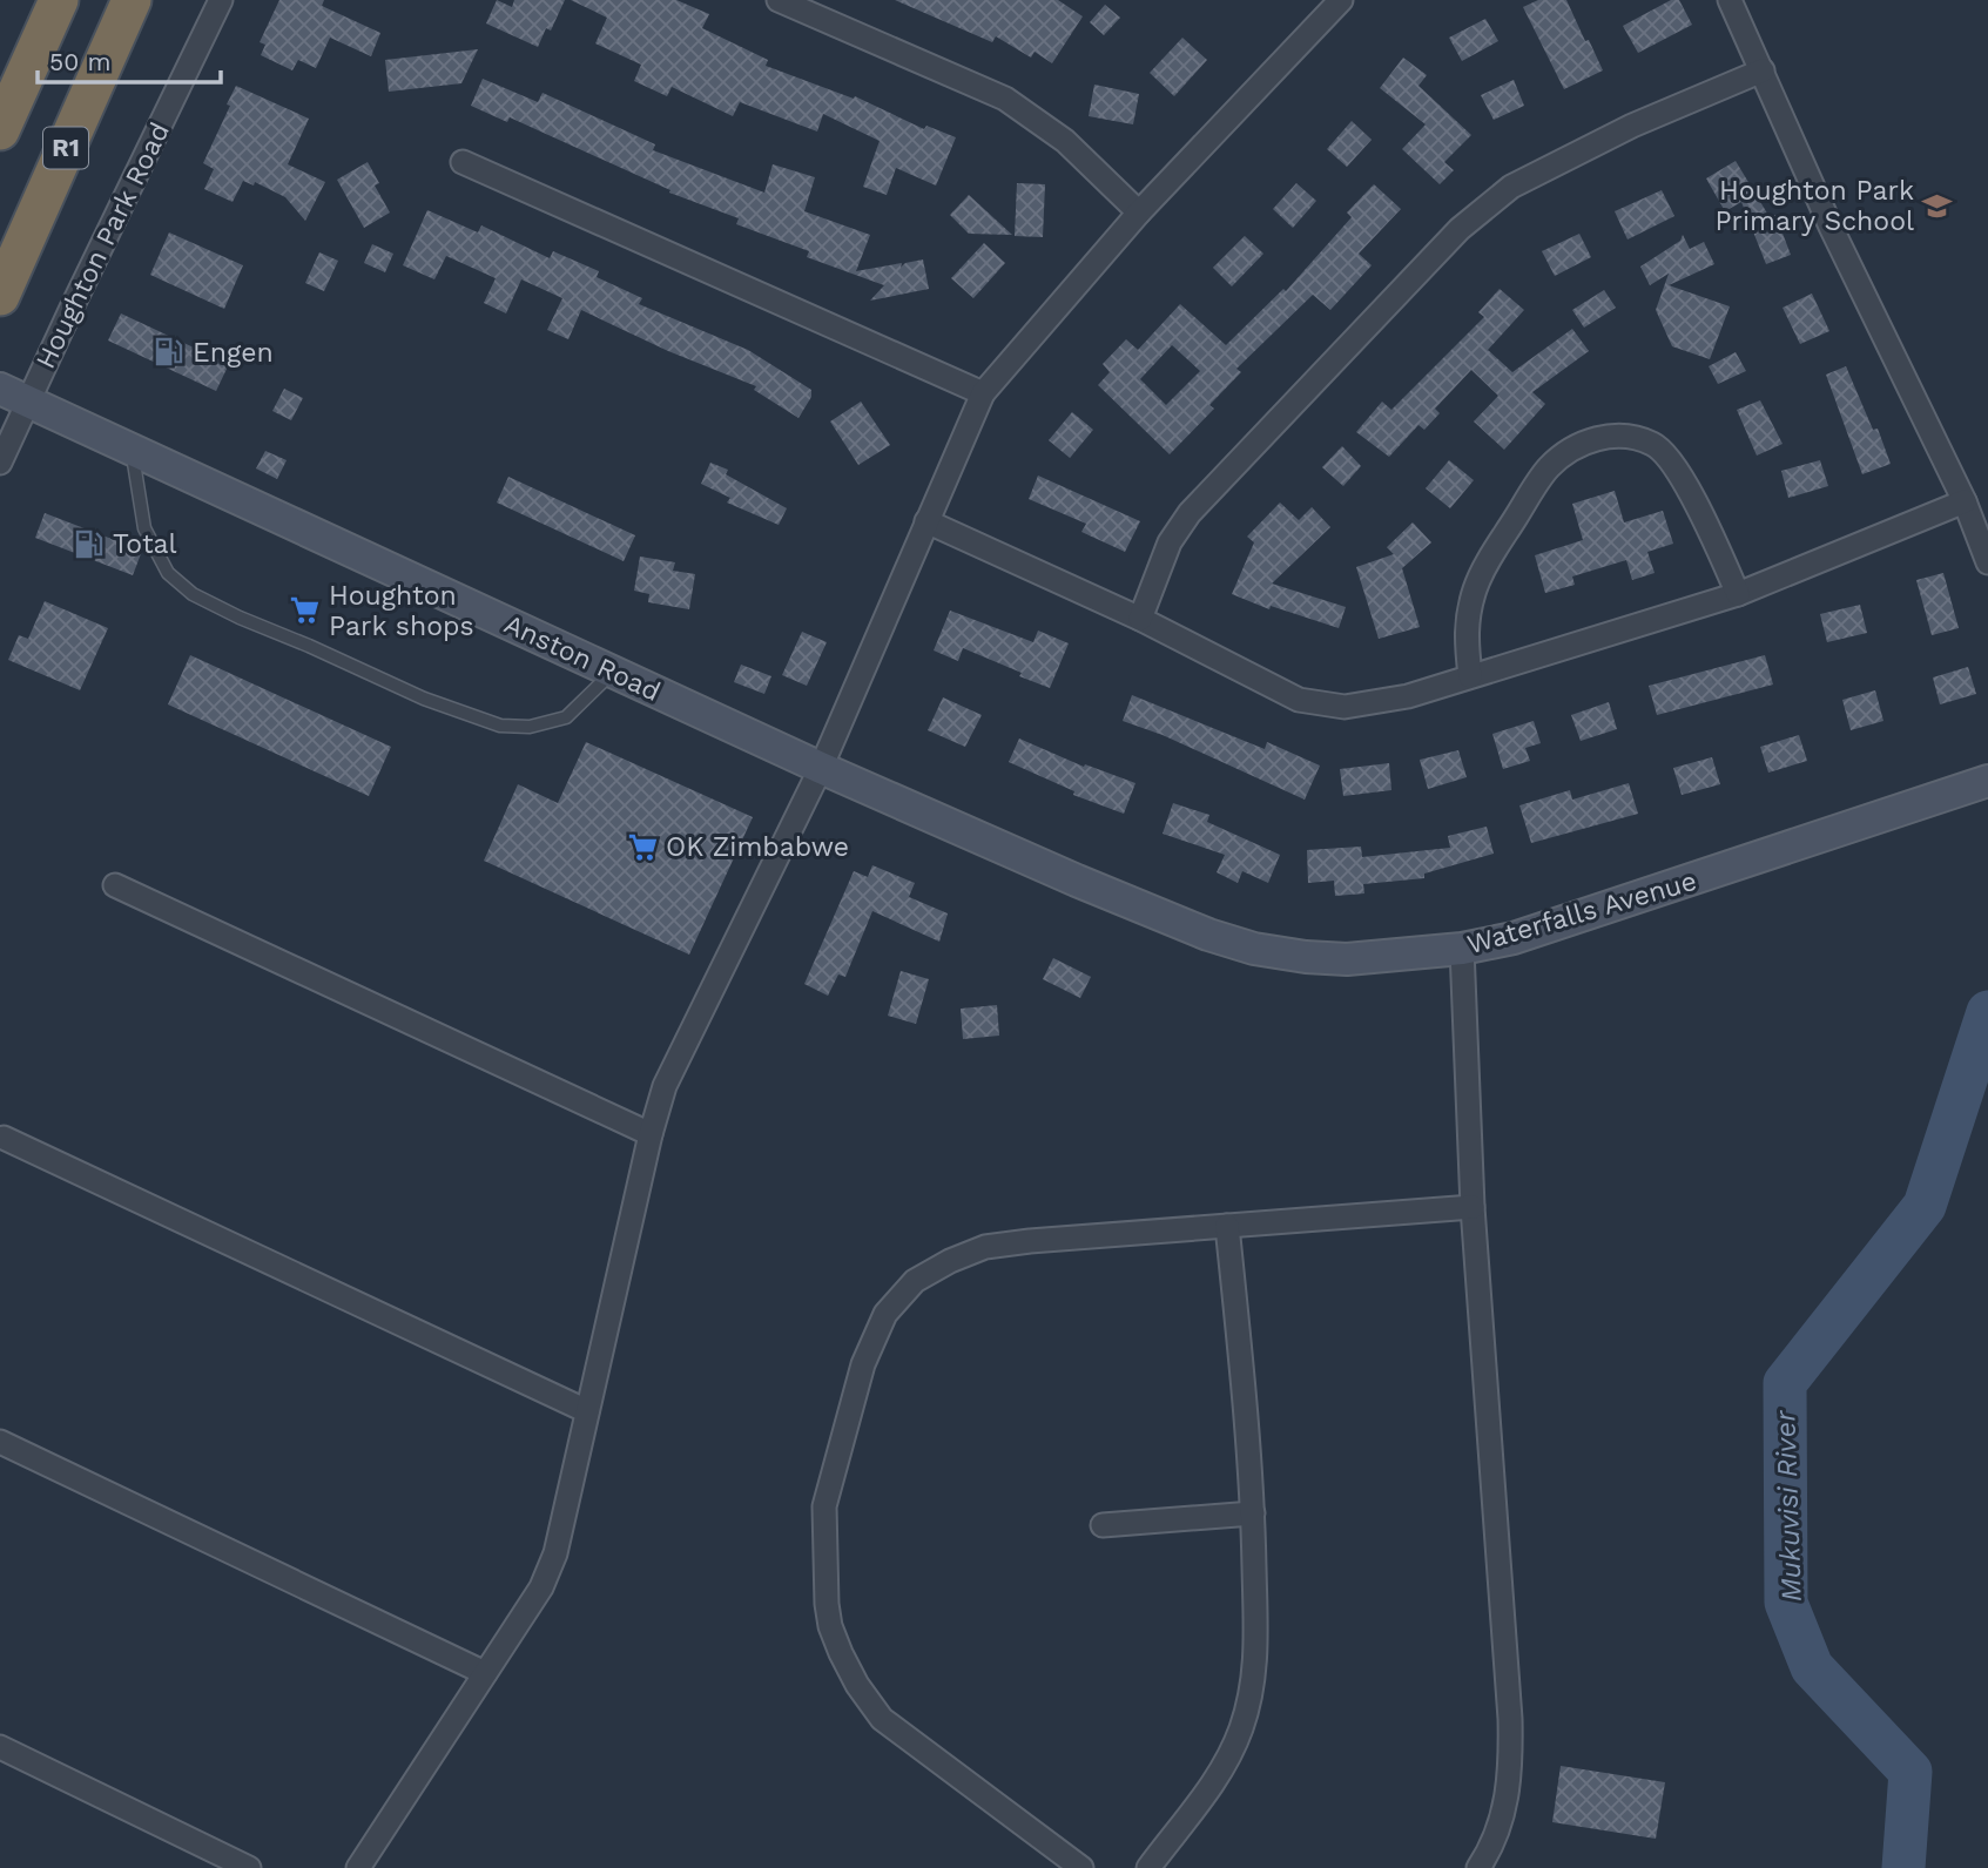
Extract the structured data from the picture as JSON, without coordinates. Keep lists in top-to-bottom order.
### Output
{
  "streets": {
    "highway": ["R1"],
    "main road": ["Anston Road", "Waterfalls Avenue"],
    "street": ["Houghton Park Road"]
  },
  "crossings": [
    ["Houghton Park Road", "Anston Road"],
    ["Anston Road", "Waterfalls Avenue"]
  ],
  "water": ["Mukuvisi River"],
  "places": {
    "school or university": ["Houghton Park Primary School"],
    "fuel station": ["Engen", "Total"],
    "supermarket": ["Houghton Park shops", "OK Zimbabwe"]
  },
  "scale_bar": "50 m"
}
